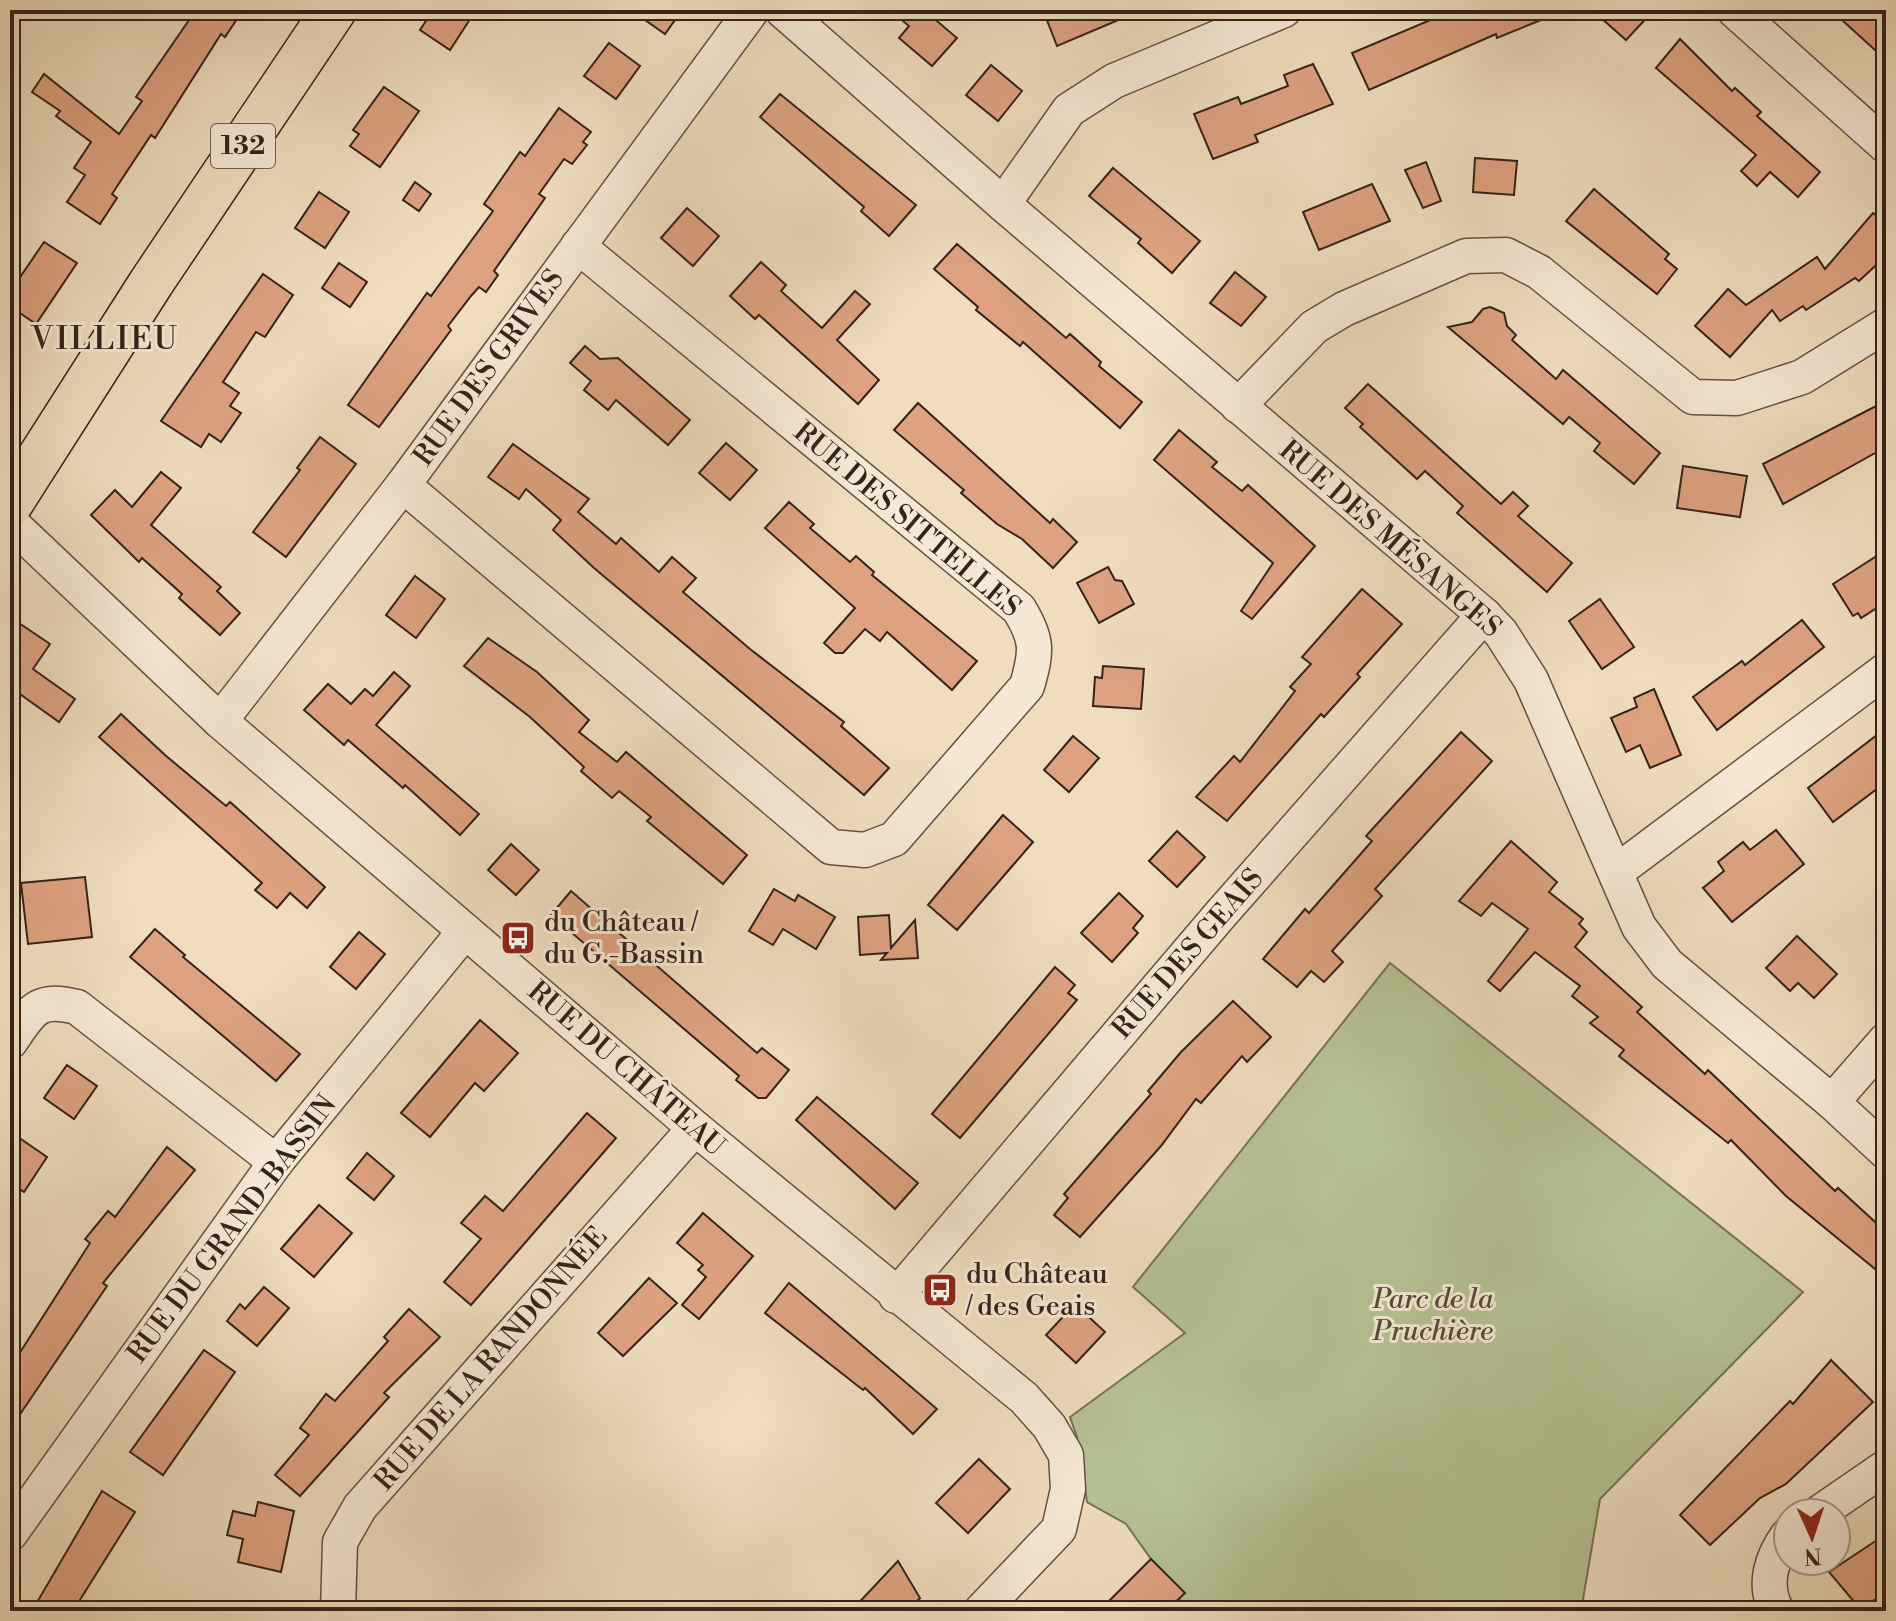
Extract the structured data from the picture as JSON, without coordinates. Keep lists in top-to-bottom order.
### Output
{
  "streets": {
    "main road": ["132"],
    "street": [
      "RUE DES GRIVES",
      "RUE DES SITTELLES",
      "RUE DES MÉSANGES",
      "RUE DES GEAIS",
      "RUE DU CHÂTEAU",
      "RUE DU GRAND-BASSIN",
      "RUE DE LA RANDONNÉE"
    ]
  },
  "crossings": [
    ["RUE DES GRIVES", "RUE DES SITTELLES"],
    ["RUE DES GRIVES", "RUE DU CHÂTEAU"],
    ["RUE DES MÉSANGES", "RUE DES GEAIS"],
    ["RUE DES GEAIS", "RUE DU CHÂTEAU"],
    ["RUE DU CHÂTEAU", "RUE DU GRAND-BASSIN"],
    ["RUE DU CHÂTEAU", "RUE DE LA RANDONNÉE"]
  ],
  "districts": ["VILLIEU"],
  "parks": ["Parc de la Pruchière"],
  "places": {
    "bus stop": ["du Château / du G.-Bassin", "du Château / des Geais"]
  },
  "north": "bottom"
}
